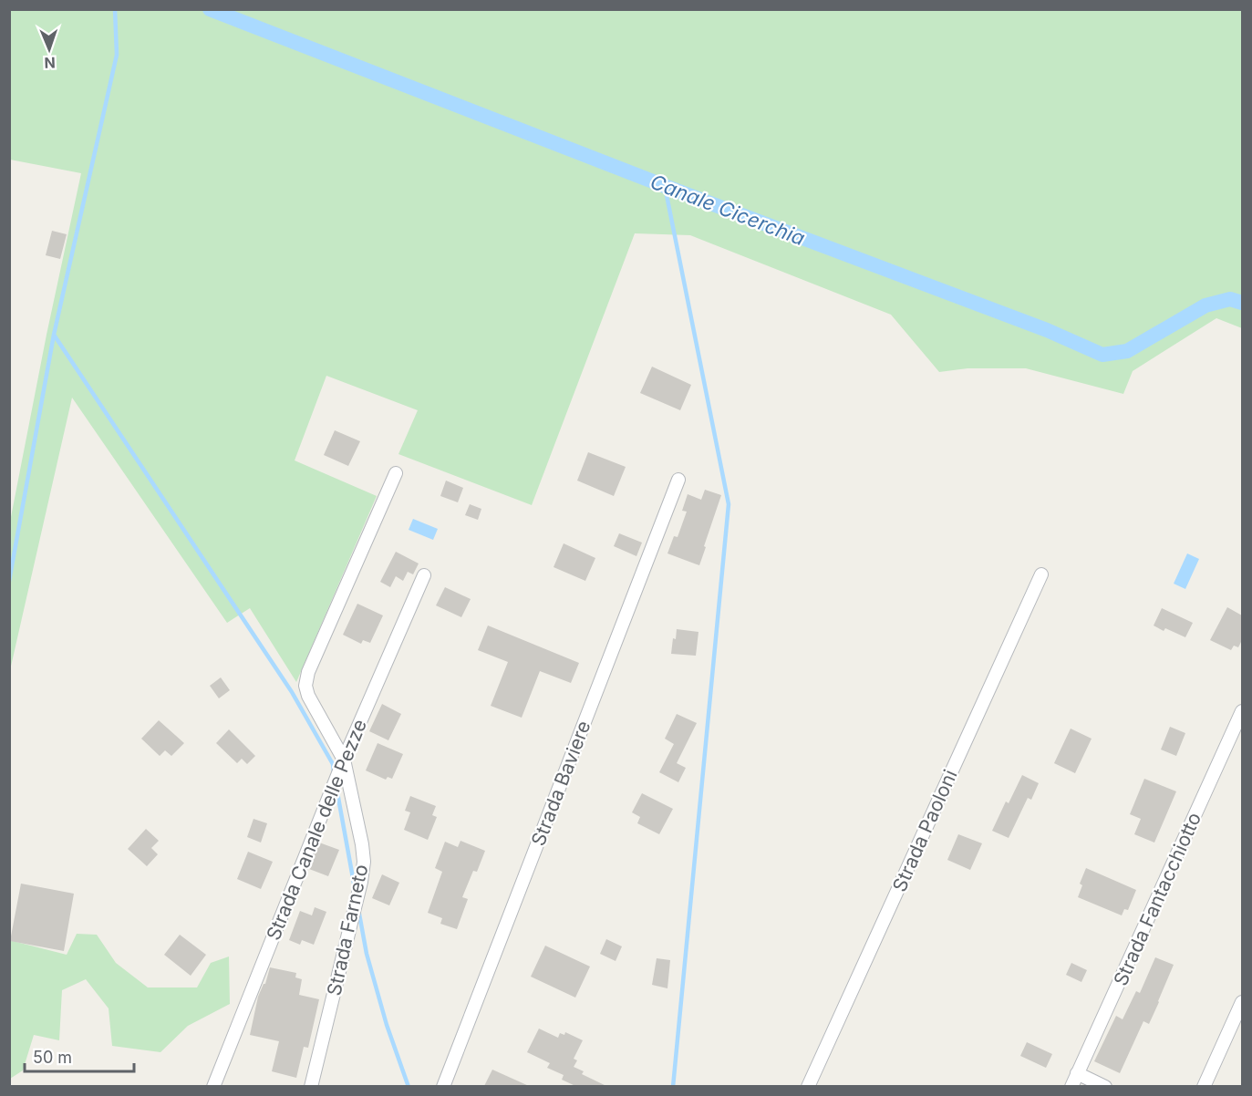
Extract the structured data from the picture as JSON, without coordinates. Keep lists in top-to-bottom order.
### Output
{
  "streets": {
    "street": [
      "Strada Baviere",
      "Strada Canale delle Pezze",
      "Strada Paoloni",
      "Strada Fantacchiotto",
      "Strada Farneto"
    ]
  },
  "crossings": [
    ["Strada Canale delle Pezze", "Strada Farneto"]
  ],
  "water": ["Canale Cicerchia"],
  "scale_bar": "50 m",
  "north": "bottom"
}
